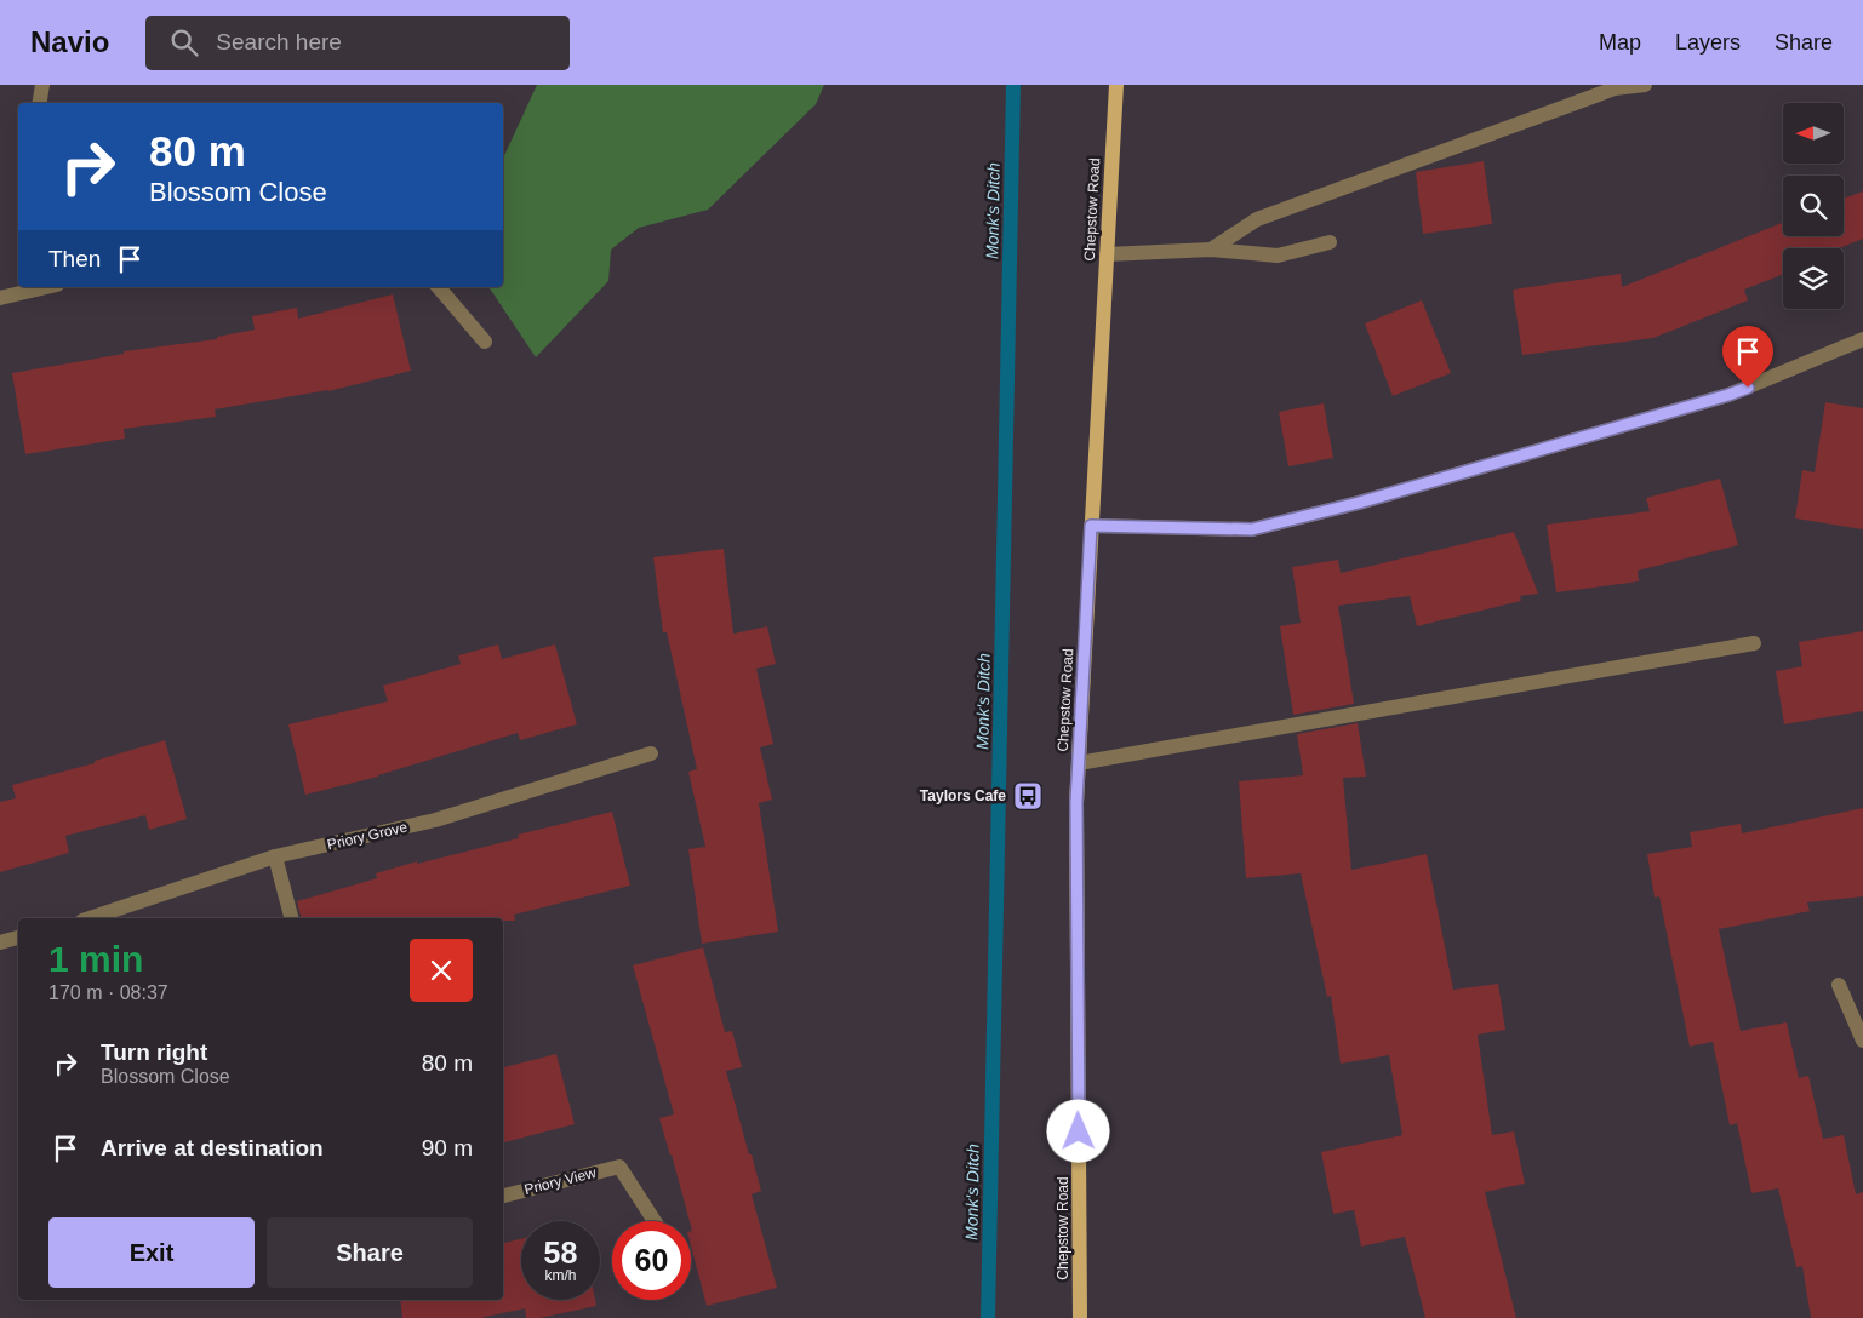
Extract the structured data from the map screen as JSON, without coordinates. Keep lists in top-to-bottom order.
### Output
{
  "streets": {
    "main road": ["Chepstow Road"],
    "street": ["Priory Grove", "Priory View"]
  },
  "water": ["Monk's Ditch"],
  "places": {
    "bus stop": ["Taylors Cafe"]
  },
  "north": "left",
  "page": {
    "header": "Navio",
    "search": "Search here",
    "nav": ["Map", "Layers", "Share"],
    "turn": ["80 m", "Blossom Close"],
    "then": "Then",
    "heading": ["1 min", "170 m · 08:37"],
    "list": [
      {
        "name": "Turn right",
        "note": "Blossom Close",
        "value": "80 m"
      },
      {
        "name": "Arrive at destination",
        "value": "90 m"
      }
    ],
    "buttons": ["Exit", "Share"],
    "speed": "58 km/h",
    "limit": "60"
  }
}
